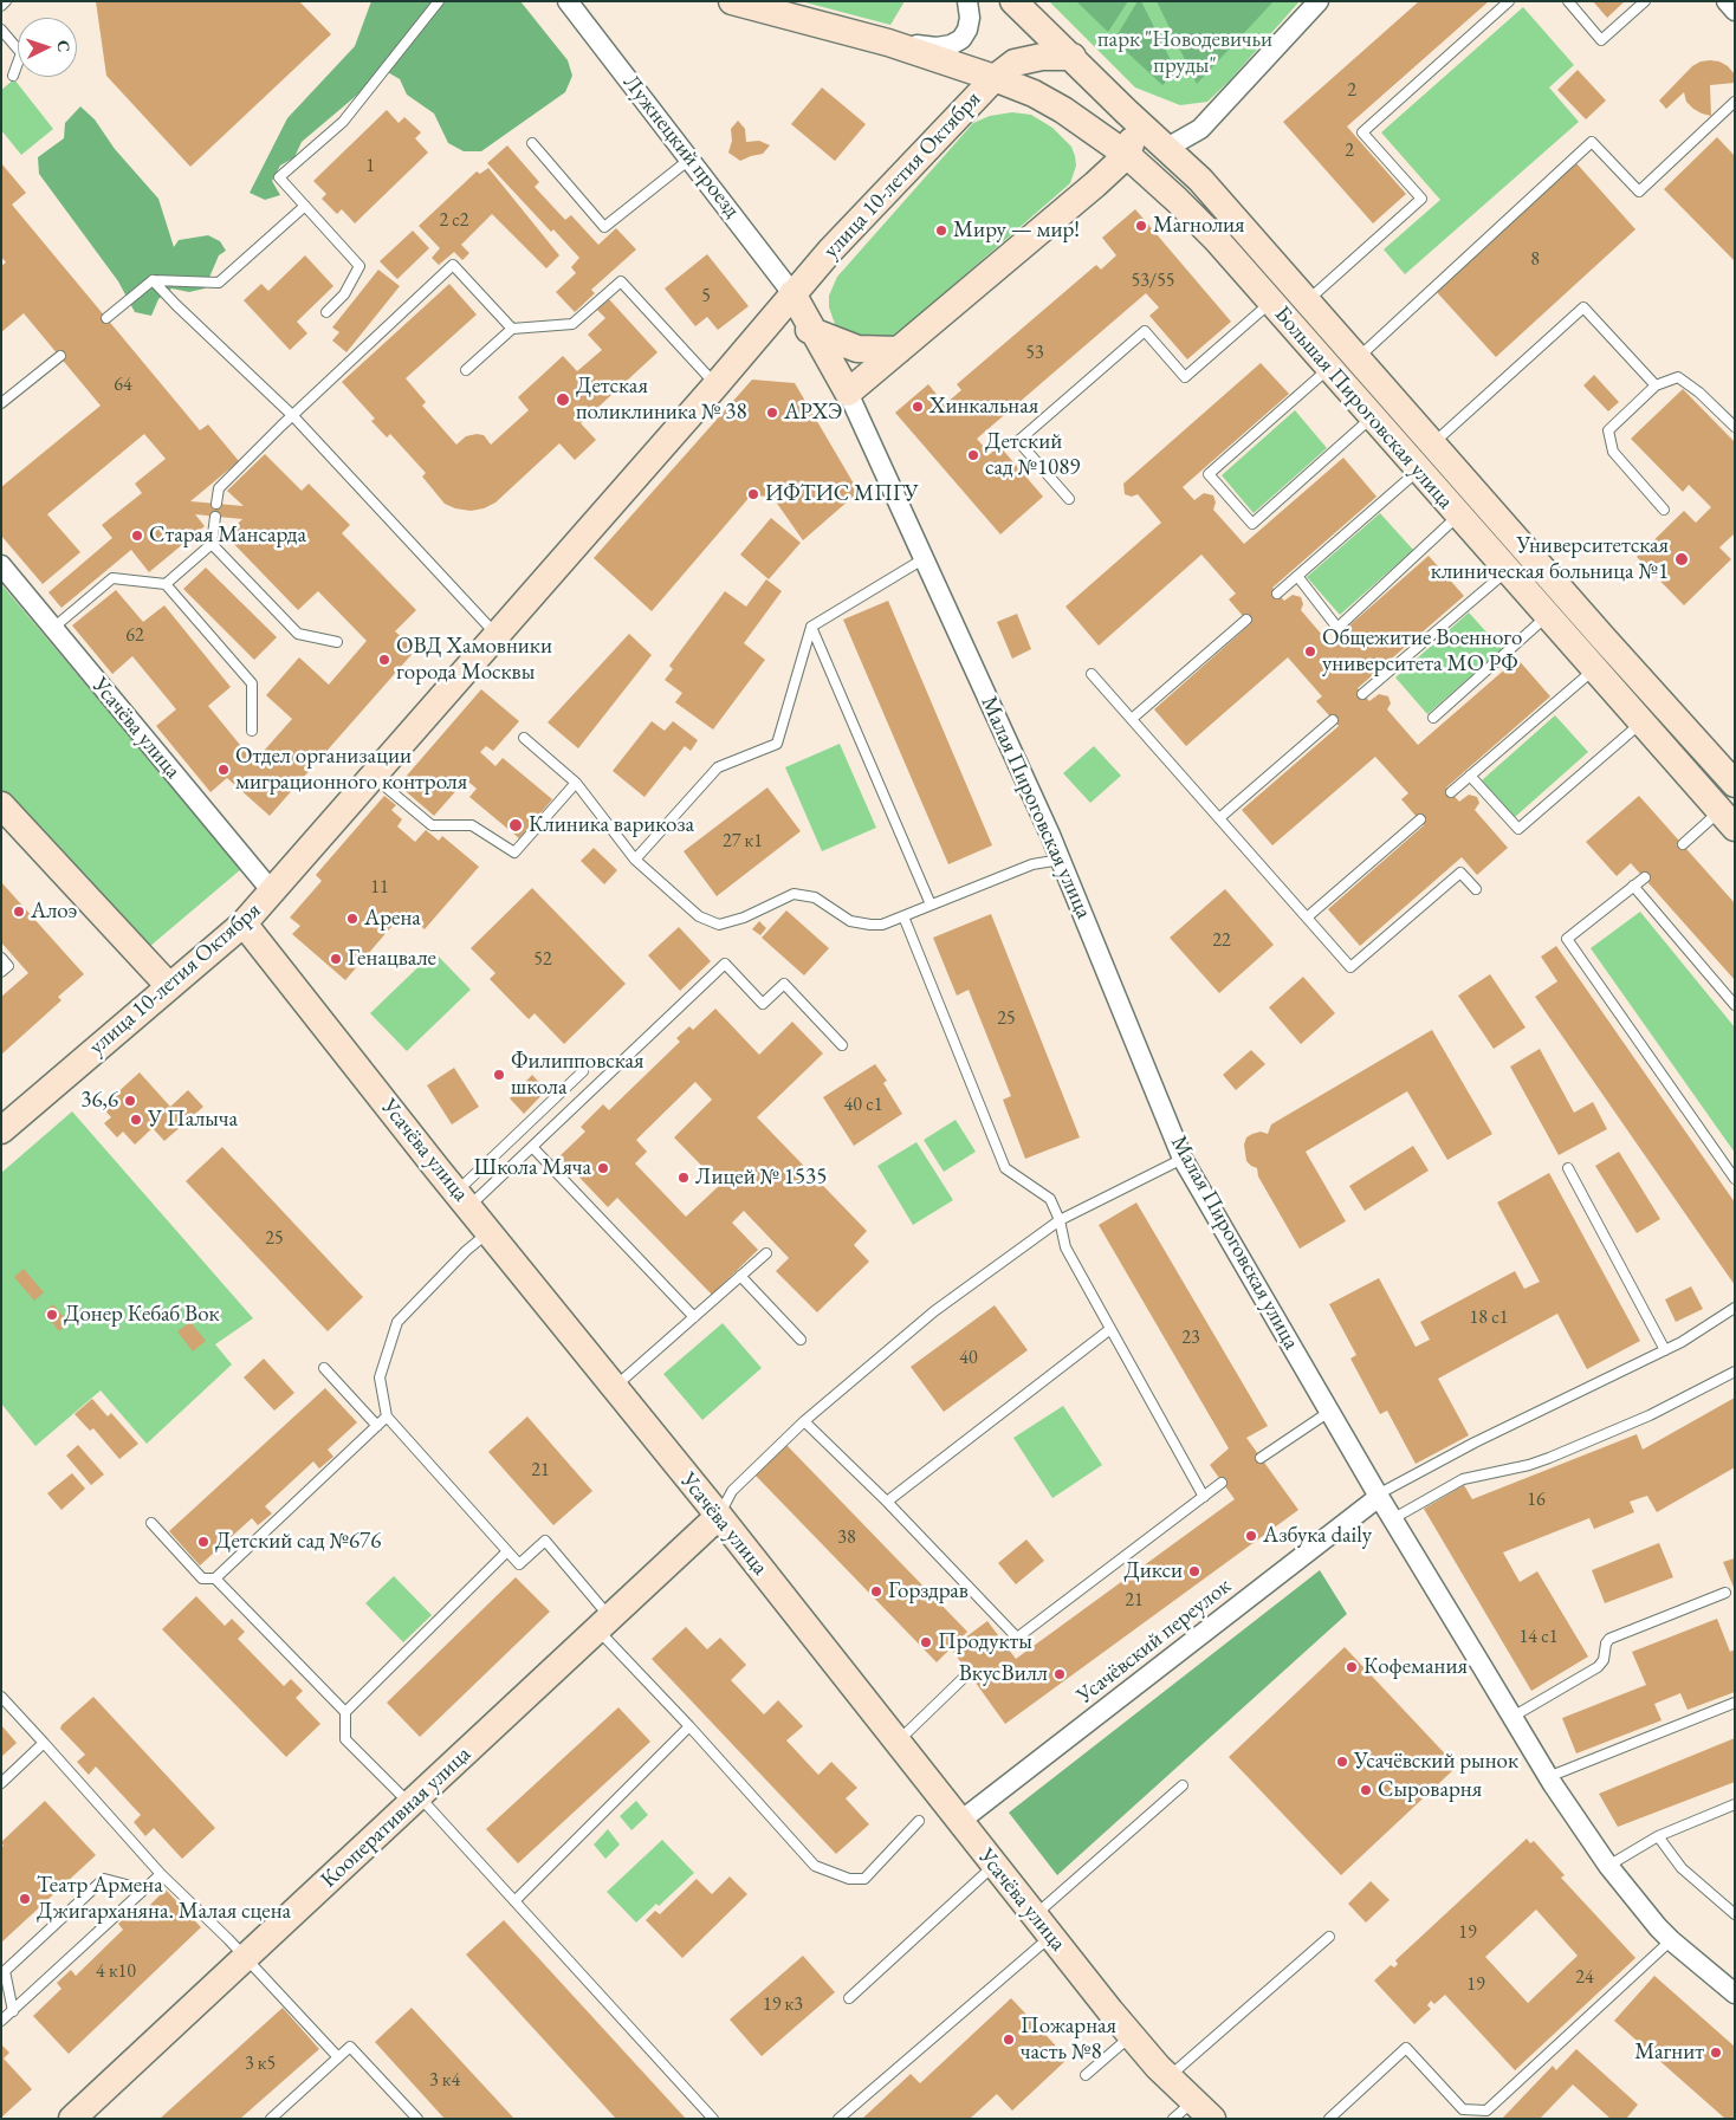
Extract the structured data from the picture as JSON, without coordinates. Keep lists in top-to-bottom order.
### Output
{
  "streets": {
    "street": [
      "Лужнецкий проезд",
      "улица 10-летия Октября",
      "Большая Пироговская улица",
      "Усачёва улица",
      "Малая Пироговская улица",
      "Усачёвский переулок",
      "Кооперативная улица"
    ]
  },
  "crossings": [
    ["Лужнецкий проезд", "улица 10-летия Октября"],
    ["Лужнецкий проезд", "Малая Пироговская улица"],
    ["улица 10-летия Октября", "Большая Пироговская улица"],
    ["улица 10-летия Октября", "Усачёва улица"],
    ["улица 10-летия Октября", "Малая Пироговская улица"],
    ["Усачёва улица", "Усачёвский переулок"],
    ["Усачёва улица", "Кооперативная улица"],
    ["Малая Пироговская улица", "Усачёвский переулок"]
  ],
  "parks": ["парк \"Новодевичьи пруды\""],
  "places": [
    "Магнолия",
    "Миру — мир!",
    "Детская поликлиника № 38",
    "Хинкальная",
    "АРХЭ",
    "Детский сад №1089",
    "ИФТИС МПГУ",
    "Старая Мансарда",
    "Университетская клиническая больница №1",
    "Общежитие Военного университета МО РФ",
    "ОВД Хамовники города Москвы",
    "Отдел организации миграционного контроля",
    "Клиника варикоза",
    "Алоэ",
    "Арена",
    "Генацвале",
    "Филипповская школа",
    "36,6",
    "У Палыча",
    "Школа Мяча",
    "Лицей № 1535",
    "Донер Кебаб Вок",
    "Азбука daily",
    "Детский сад №676",
    "Дикси",
    "Горздрав",
    "Продукты",
    "Кофемания",
    "ВкусВилл",
    "Усачёвский рынок",
    "Сыроварня",
    "Театр Армена Джигарханяна. Малая сцена",
    "Пожарная часть №8",
    "Магнит"
  ],
  "house_numbers": [
    "2",
    "2",
    "1",
    "2 с2",
    "8",
    "53/55",
    "5",
    "53",
    "64",
    "62",
    "27 к1",
    "11",
    "22",
    "52",
    "25",
    "40 с1",
    "25",
    "18 с1",
    "23",
    "40",
    "21",
    "16",
    "38",
    "21",
    "14 с1",
    "19",
    "4 к10",
    "24",
    "19",
    "19 к3",
    "3 к5",
    "3 к4"
  ],
  "north": "right"
}
